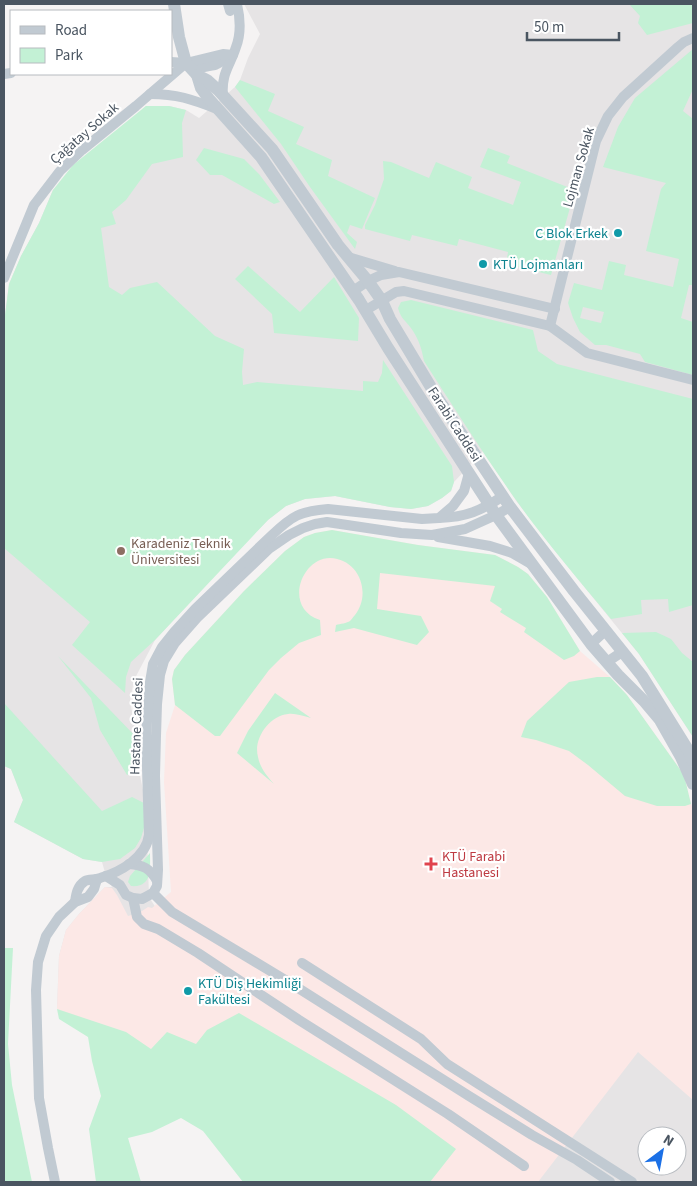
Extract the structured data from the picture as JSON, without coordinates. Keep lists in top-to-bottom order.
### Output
{
  "streets": {
    "street": [
      "Çağatay Sokak",
      "Lojman Sokak",
      "Farabi Caddesi",
      "Hastane Caddesi"
    ]
  },
  "crossings": [
    ["Çağatay Sokak", "Farabi Caddesi"],
    ["Farabi Caddesi", "Hastane Caddesi"]
  ],
  "places": {
    "other": [
      "C Blok Erkek",
      "KTÜ Lojmanları",
      "Karadeniz Teknik Üniversitesi",
      "KTÜ Diş Hekimliği Fakültesi"
    ],
    "health": ["KTÜ Farabi Hastanesi"]
  },
  "legend": ["Road", "Park"],
  "scale_bar": "50 m",
  "north": "top right"
}
